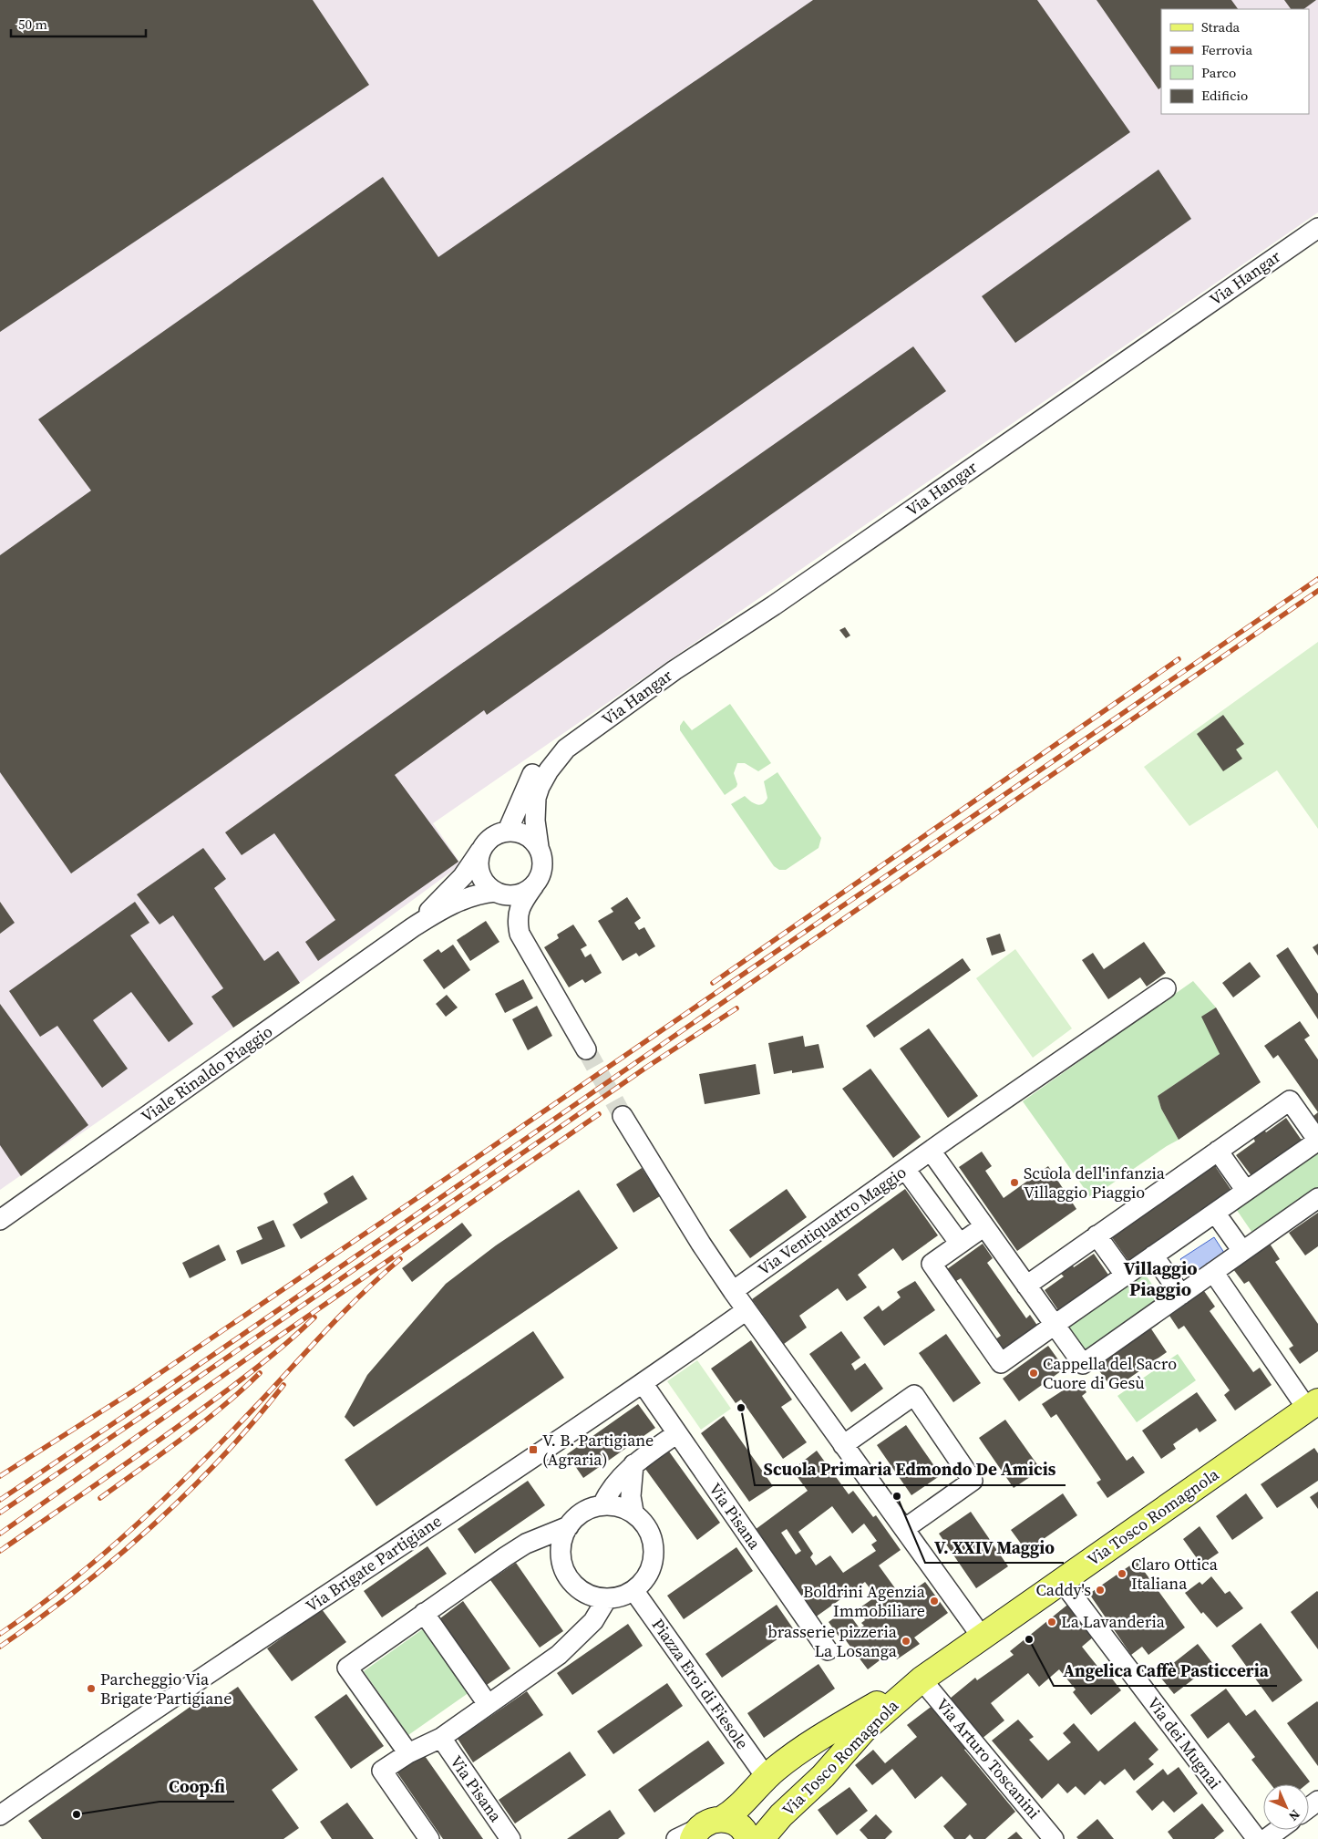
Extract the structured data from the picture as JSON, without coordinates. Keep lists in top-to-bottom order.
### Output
{
  "streets": {
    "main road": ["Via Tosco Romagnola"],
    "street": [
      "Via Hangar",
      "Viale Rinaldo Piaggio",
      "Via Ventiquattro Maggio",
      "Via Pisana",
      "Via Brigate Partigiane",
      "Piazza Eroi di Fiesole",
      "Via dei Mugnai",
      "Via Arturo Toscanini"
    ]
  },
  "crossings": [
    ["Via Hangar", "Viale Rinaldo Piaggio"],
    ["Via Pisana", "Via Brigate Partigiane"],
    ["Via Tosco Romagnola", "Piazza Eroi di Fiesole"],
    ["Via Tosco Romagnola", "Via dei Mugnai"],
    ["Via Tosco Romagnola", "Via Arturo Toscanini"]
  ],
  "districts": ["Villaggio Piaggio"],
  "places": {
    "other": [
      "Scuola dell'infanzia Villaggio Piaggio",
      "Cappella del Sacro Cuore di Gesù",
      "Scuola Primaria Edmondo De Amicis",
      "V. XXIV Maggio",
      "Claro Ottica Italiana",
      "Caddy's",
      "Boldrini Agenzia Immobiliare",
      "La Lavanderia",
      "Angelica Caffè Pasticceria",
      "brasserie pizzeria La Losanga",
      "Parcheggio Via Brigate Partigiane",
      "Coop.fi"
    ],
    "transit": ["V. B. Partigiane (Agraria)"]
  },
  "legend": [
    "Strada",
    "Ferrovia",
    "Parco",
    "Edificio"
  ],
  "scale_bar": "50 m",
  "north": "bottom right"
}
